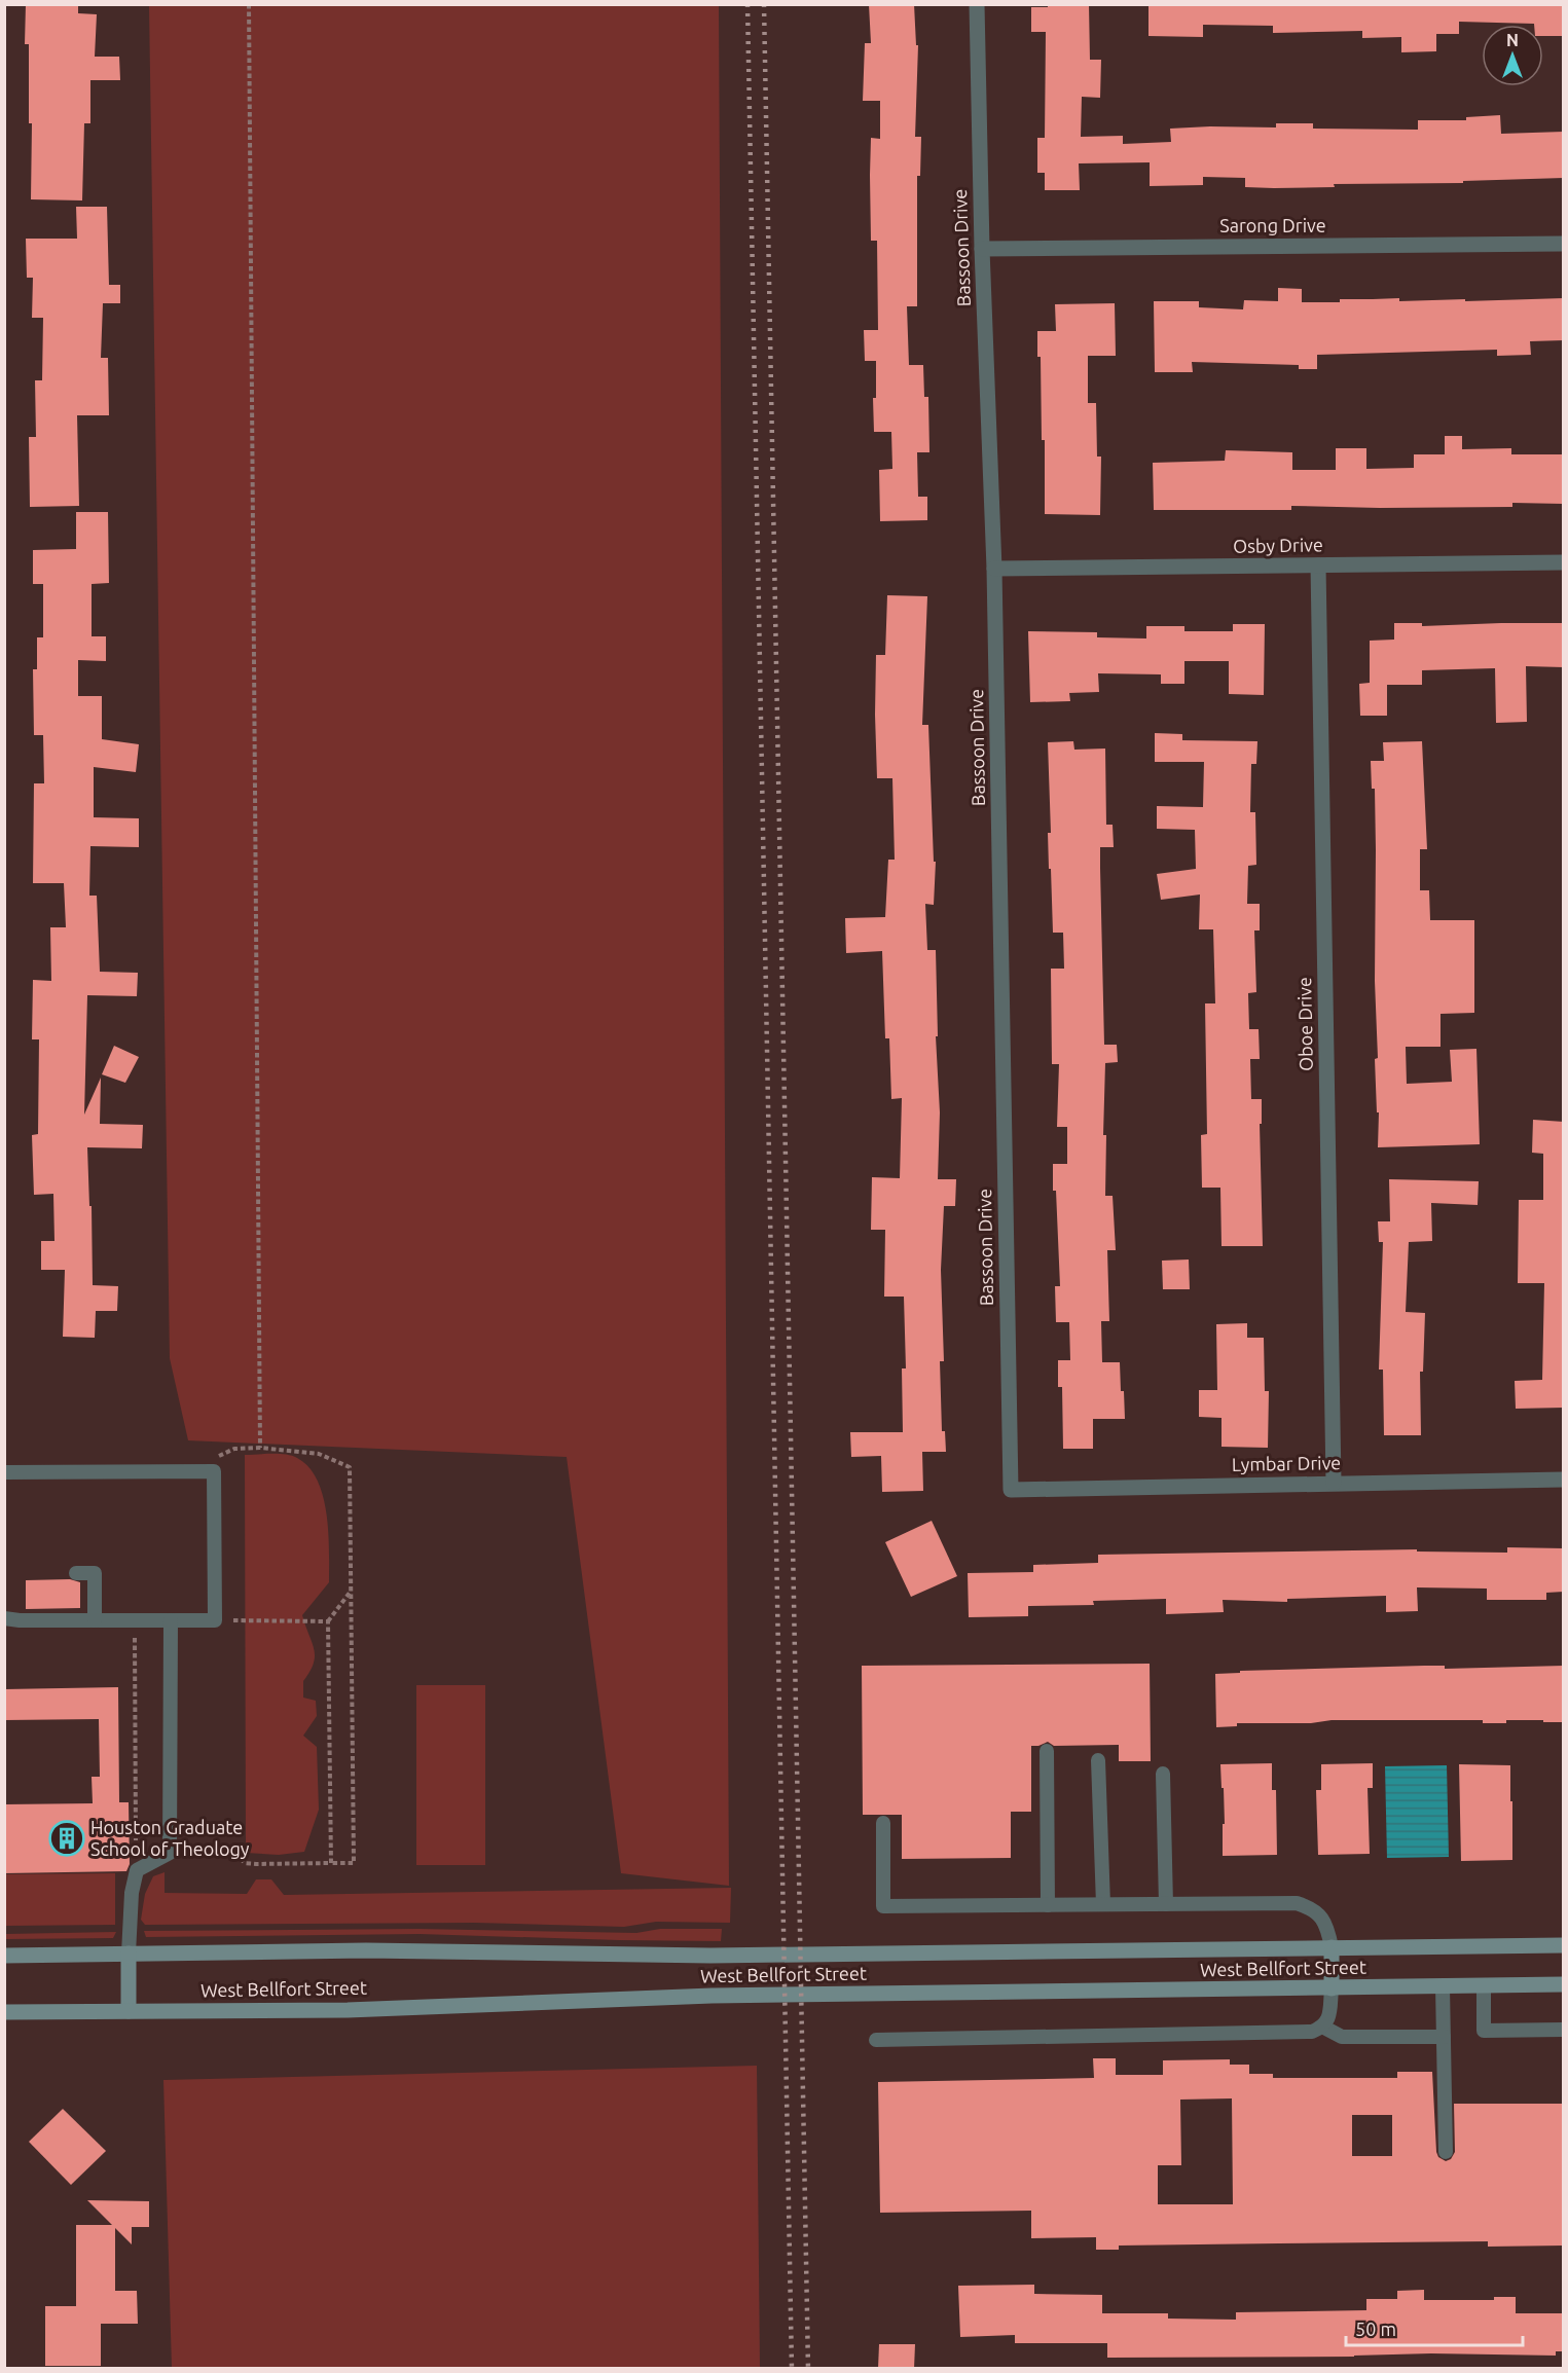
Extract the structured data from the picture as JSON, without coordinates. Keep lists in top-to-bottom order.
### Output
{
  "streets": {
    "main road": ["West Bellfort Street"],
    "street": [
      "Sarong Drive",
      "Bassoon Drive",
      "Osby Drive",
      "Oboe Drive",
      "Lymbar Drive"
    ]
  },
  "crossings": [
    ["Sarong Drive", "Bassoon Drive"],
    ["Bassoon Drive", "Osby Drive"],
    ["Bassoon Drive", "Lymbar Drive"],
    ["Osby Drive", "Oboe Drive"],
    ["Oboe Drive", "Lymbar Drive"]
  ],
  "places": {
    "building": ["Houston Graduate School of Theology"]
  },
  "scale_bar": "50 m",
  "north": "top"
}
